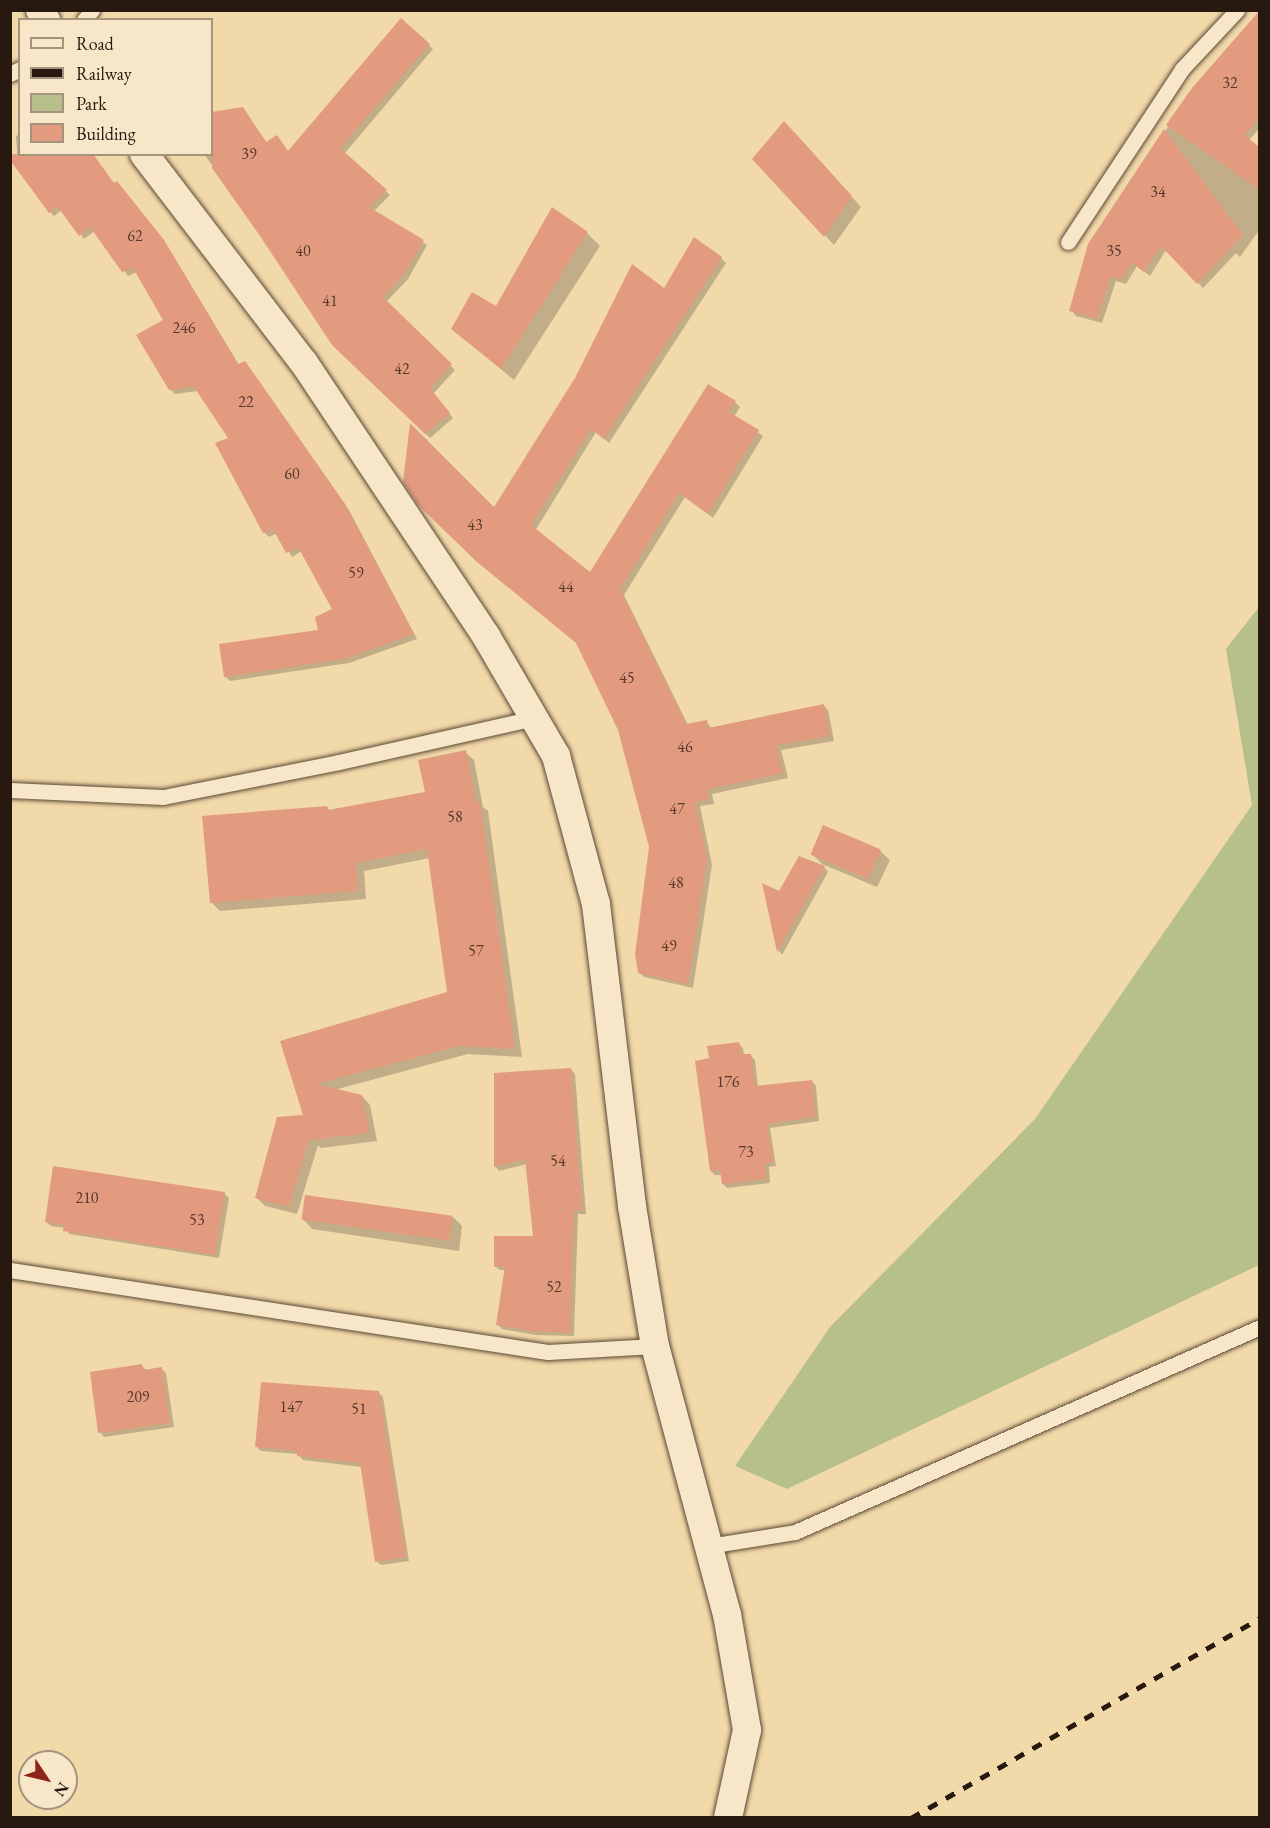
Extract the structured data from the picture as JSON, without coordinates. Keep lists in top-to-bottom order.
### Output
{
  "house_numbers": [
    "32",
    "39",
    "34",
    "62",
    "40",
    "35",
    "41",
    "246",
    "42",
    "22",
    "60",
    "43",
    "59",
    "44",
    "45",
    "46",
    "47",
    "58",
    "48",
    "49",
    "57",
    "176",
    "73",
    "54",
    "210",
    "53",
    "52",
    "209",
    "147",
    "51"
  ],
  "legend": [
    "Road",
    "Railway",
    "Park",
    "Building"
  ],
  "north": "bottom right"
}
